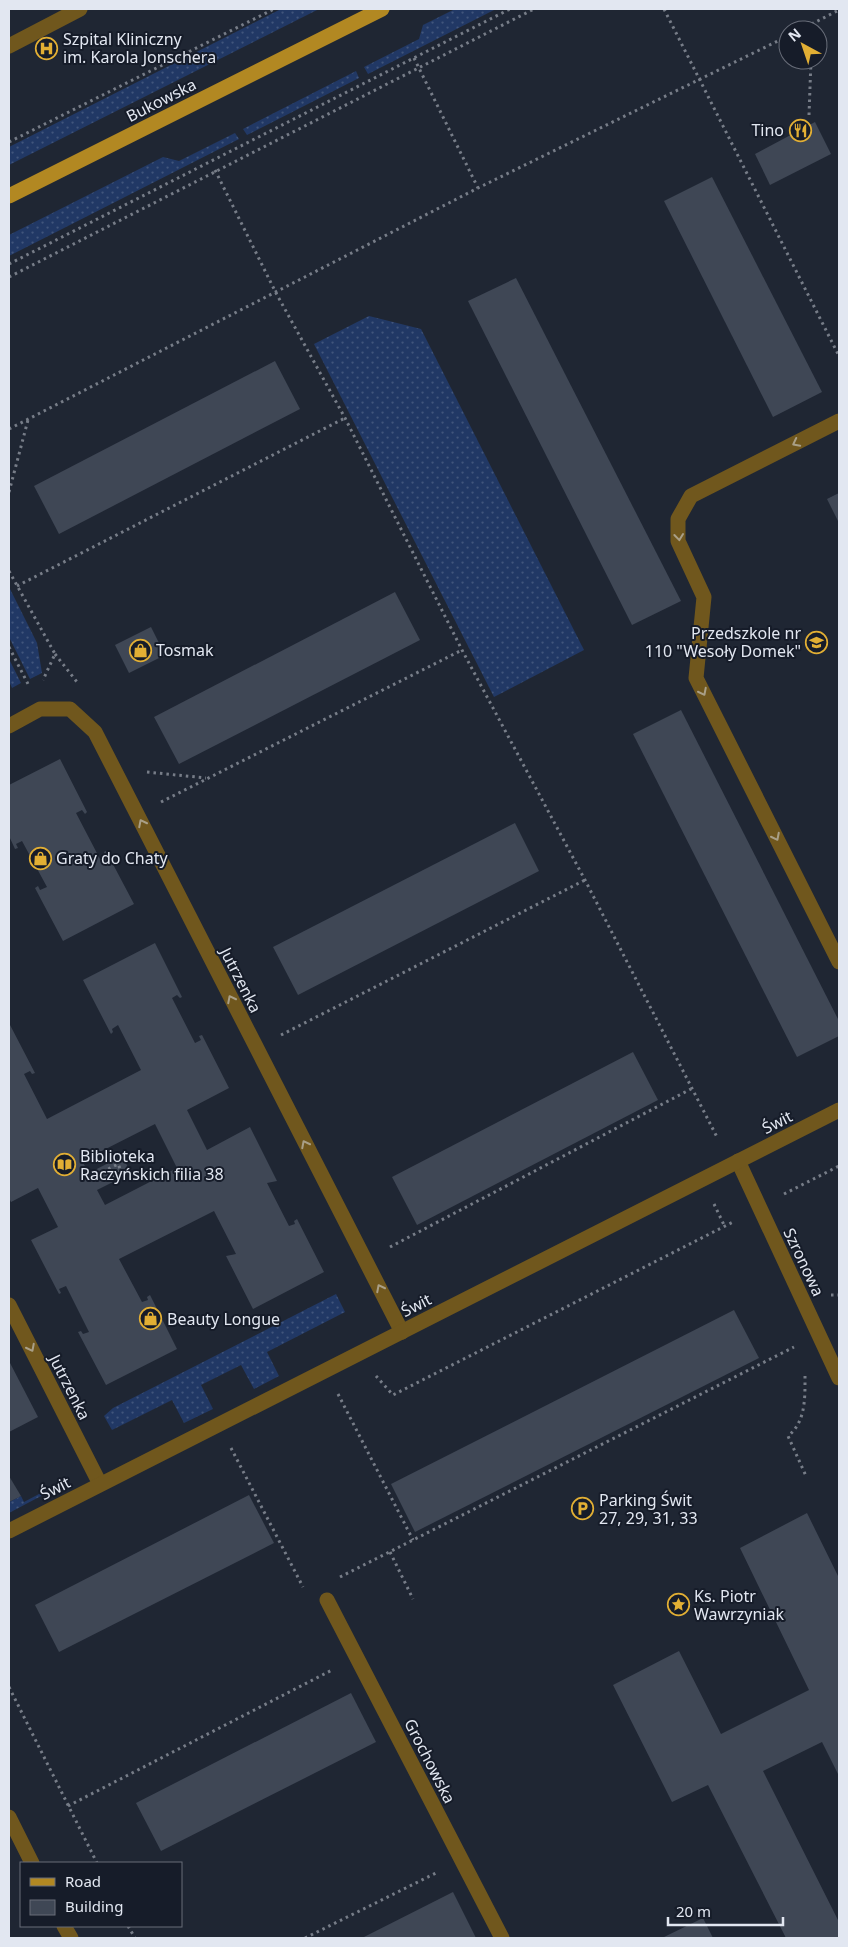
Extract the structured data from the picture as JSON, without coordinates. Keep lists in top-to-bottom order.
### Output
{
  "streets": {
    "main road": ["Bukowska"],
    "street": [
      "Jutrzenka",
      "Świt",
      "Szronowa",
      "Grochowska"
    ]
  },
  "crossings": [
    ["Jutrzenka", "Świt"],
    ["Świt", "Szronowa"]
  ],
  "places": {
    "hospital": ["Szpital Kliniczny im. Karola Jonschera"],
    "restaurant": ["Tino"],
    "school or university": ["Przedszkole nr 110 \"Wesoły Domek\""],
    "shop": ["Tosmak", "Graty do Chaty", "Beauty Longue"],
    "library": ["Biblioteka Raczyńskich filia 38"],
    "parking": ["Parking Świt 27, 29, 31, 33"],
    "place": ["Ks. Piotr Wawrzyniak"]
  },
  "legend": ["Road", "Building"],
  "scale_bar": "20 m",
  "north": "top left"
}
